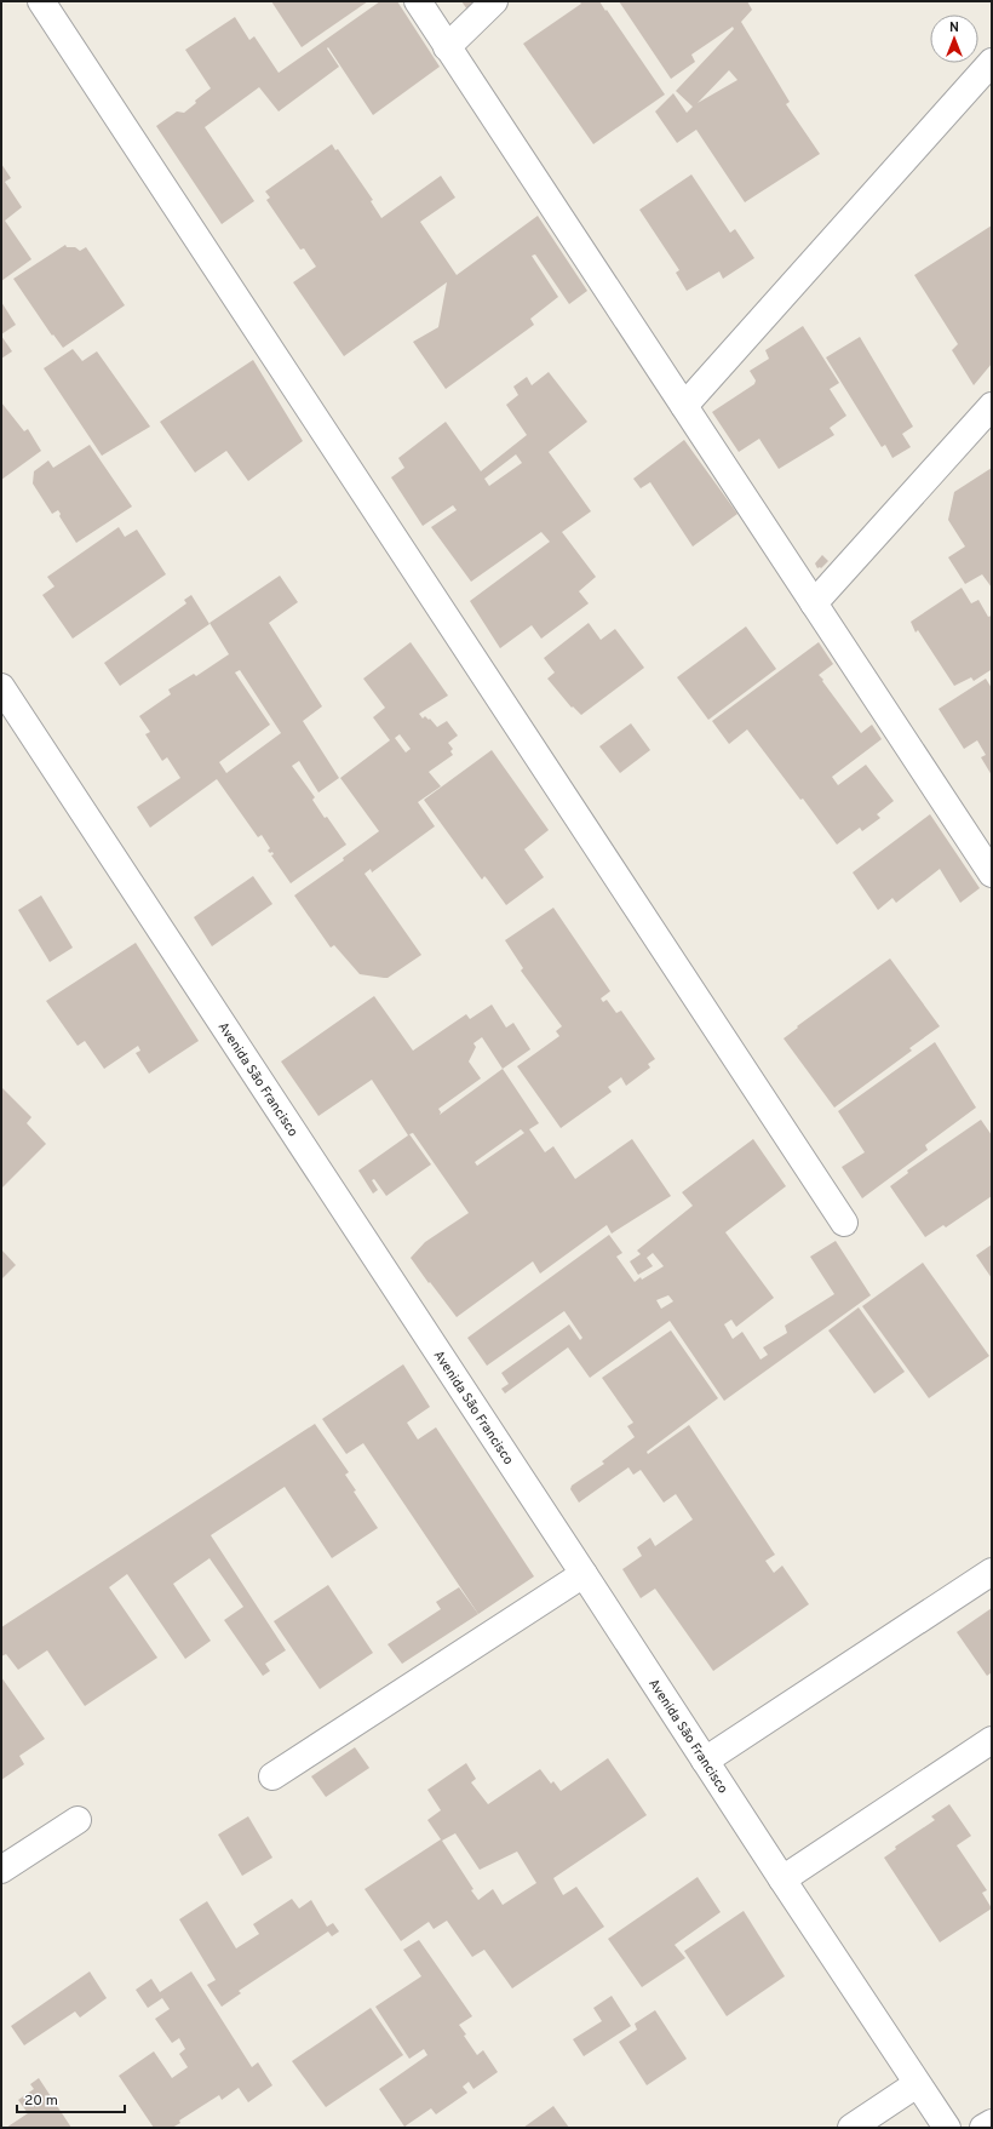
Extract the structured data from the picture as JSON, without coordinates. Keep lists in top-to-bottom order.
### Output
{
  "streets": {
    "street": ["Avenida São Francisco"]
  },
  "scale_bar": "20 m",
  "north": "top"
}
